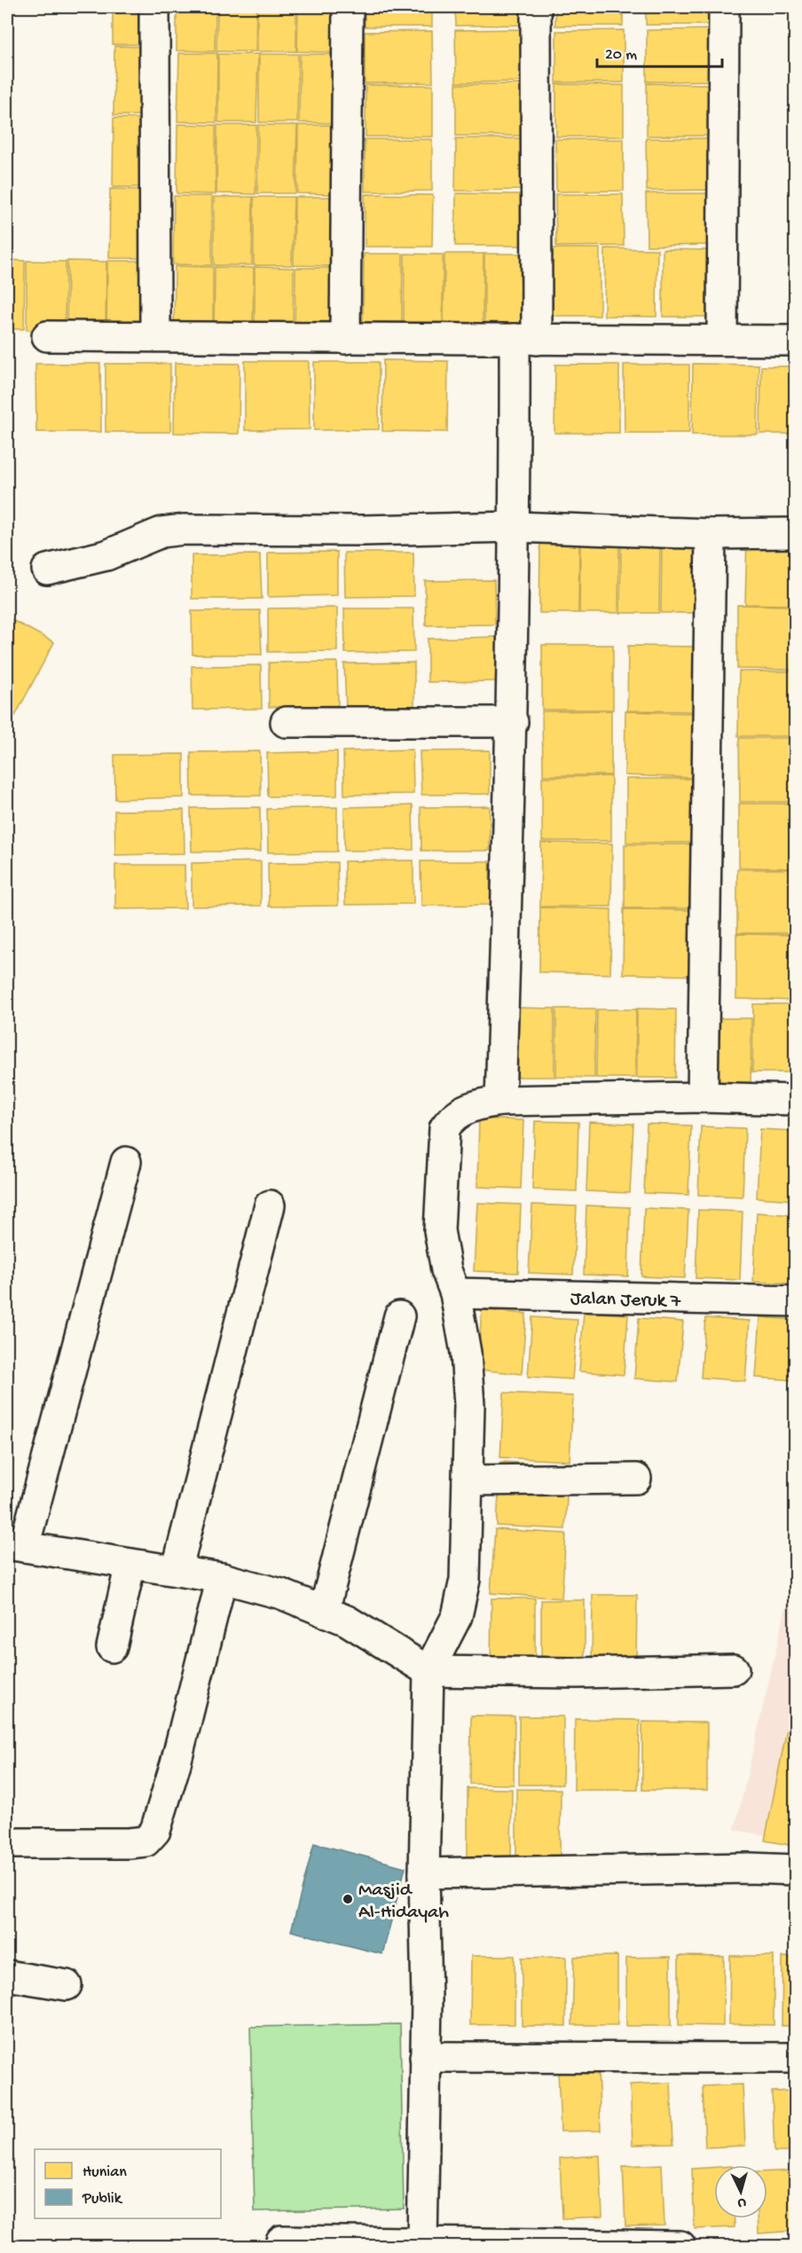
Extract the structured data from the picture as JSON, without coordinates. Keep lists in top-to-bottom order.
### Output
{
  "streets": {
    "street": ["Jalan Jeruk 7"]
  },
  "places": ["Masjid Al-Hidayah"],
  "legend": ["Hunian", "Publik"],
  "scale_bar": "20 m",
  "north": "bottom"
}
